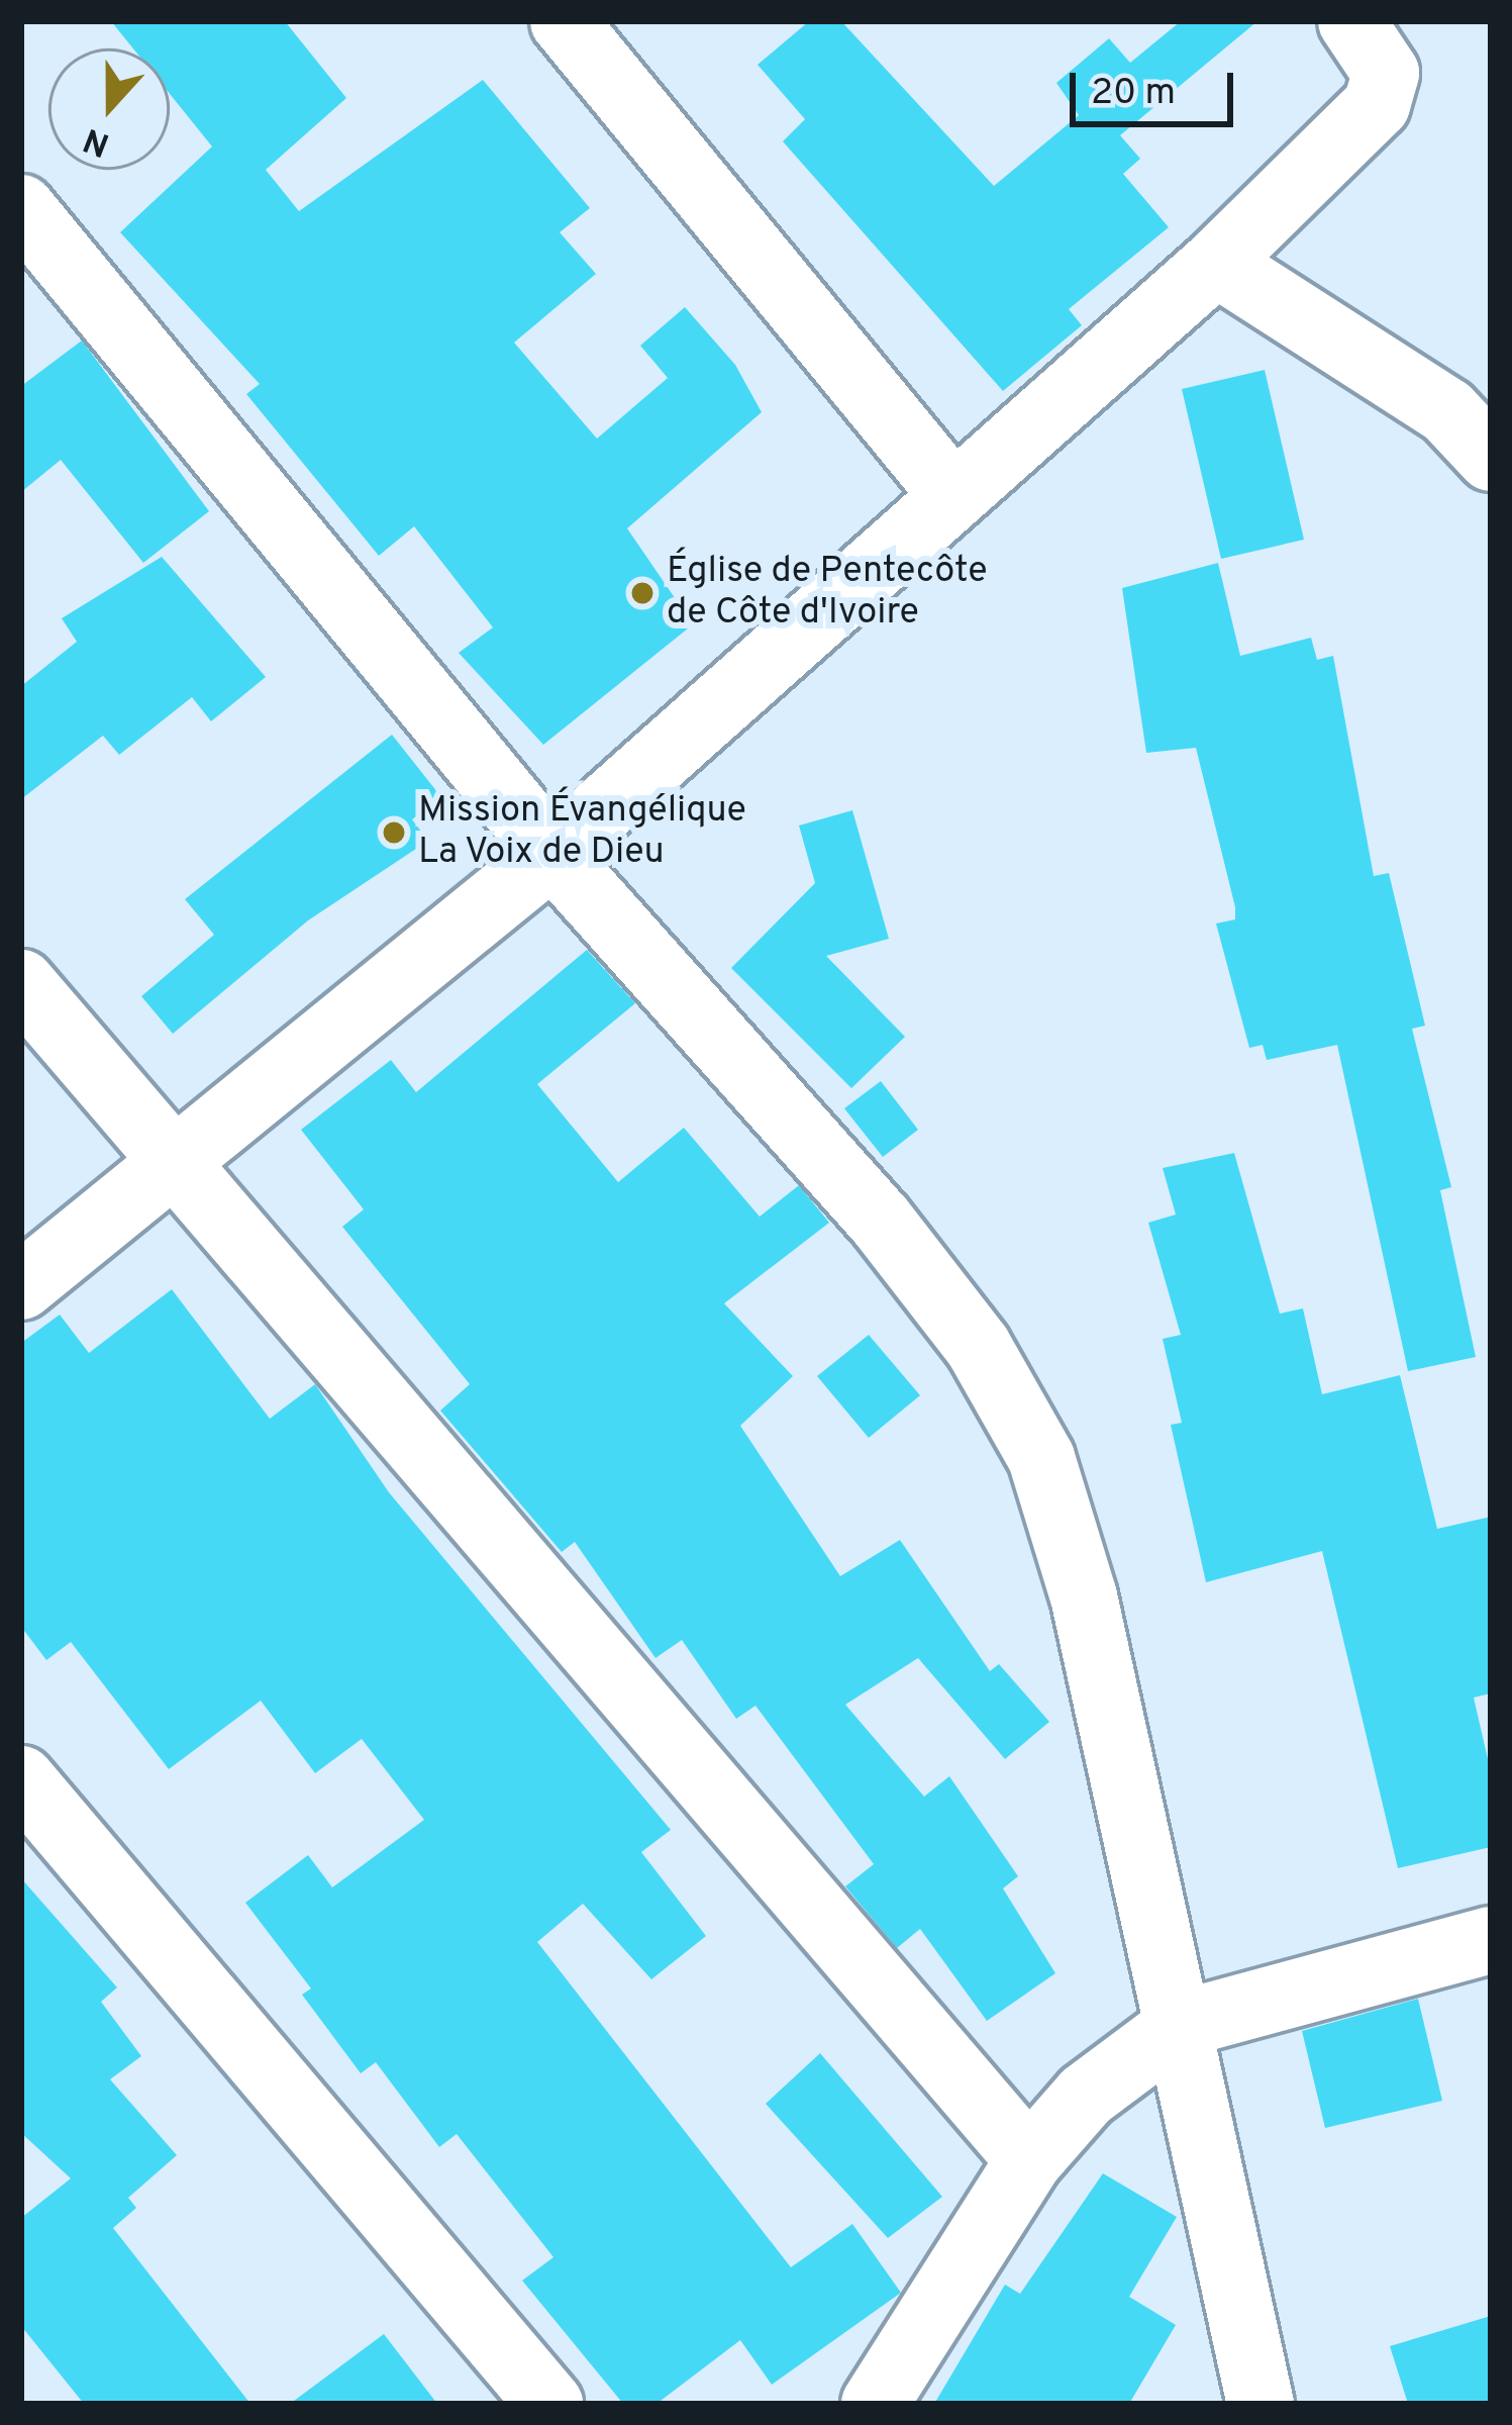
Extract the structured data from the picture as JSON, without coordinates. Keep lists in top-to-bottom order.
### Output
{
  "places": ["Église de Pentecôte de Côte d'Ivoire", "Mission Évangélique La Voix de Dieu"],
  "scale_bar": "20 m",
  "north": "bottom"
}
